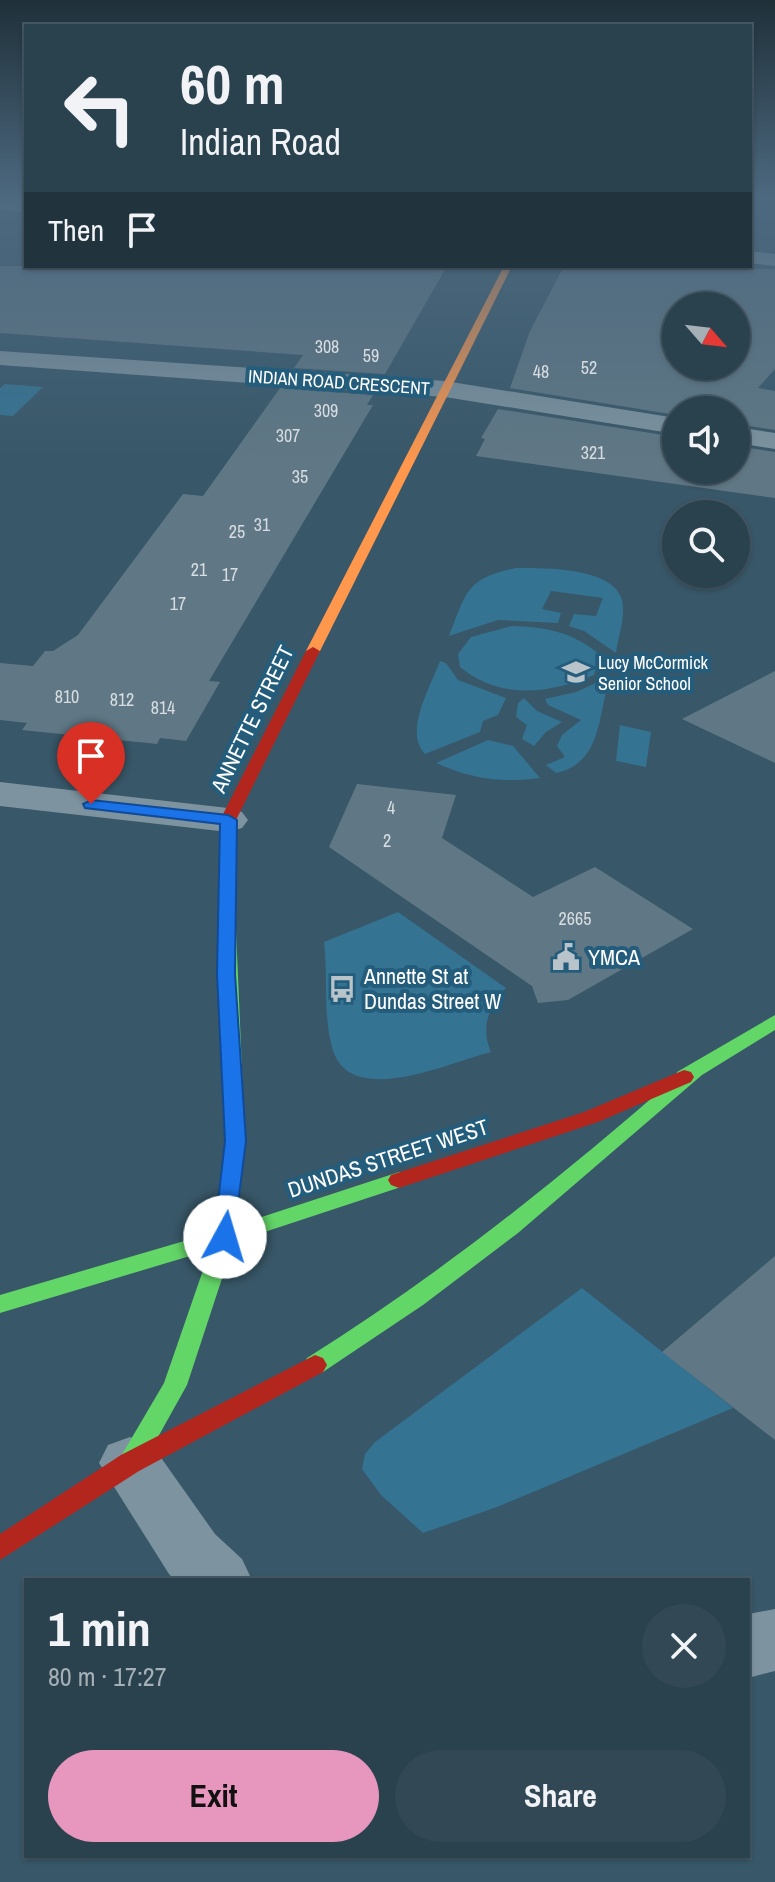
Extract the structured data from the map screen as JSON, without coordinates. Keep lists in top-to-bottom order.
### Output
{
  "streets": {
    "street": ["INDIAN ROAD CRESCENT", "ANNETTE STREET", "DUNDAS STREET WEST"]
  },
  "crossings": [
    ["INDIAN ROAD CRESCENT", "ANNETTE STREET"],
    ["ANNETTE STREET", "DUNDAS STREET WEST"]
  ],
  "places": {
    "school or university": ["Lucy McCormick Senior School"],
    "public building": ["YMCA"],
    "bus stop": ["Annette St at Dundas Street W"]
  },
  "house_numbers": [
    "308",
    "59",
    "52",
    "48",
    "309",
    "307",
    "321",
    "35",
    "31",
    "25",
    "21",
    "17",
    "17",
    "810",
    "812",
    "814",
    "4",
    "2",
    "2665"
  ],
  "north": "bottom right",
  "page": {
    "turn": ["60 m", "Indian Road"],
    "then": "Then",
    "heading": ["1 min", "80 m · 17:27"],
    "buttons": ["Exit", "Share"]
  }
}
